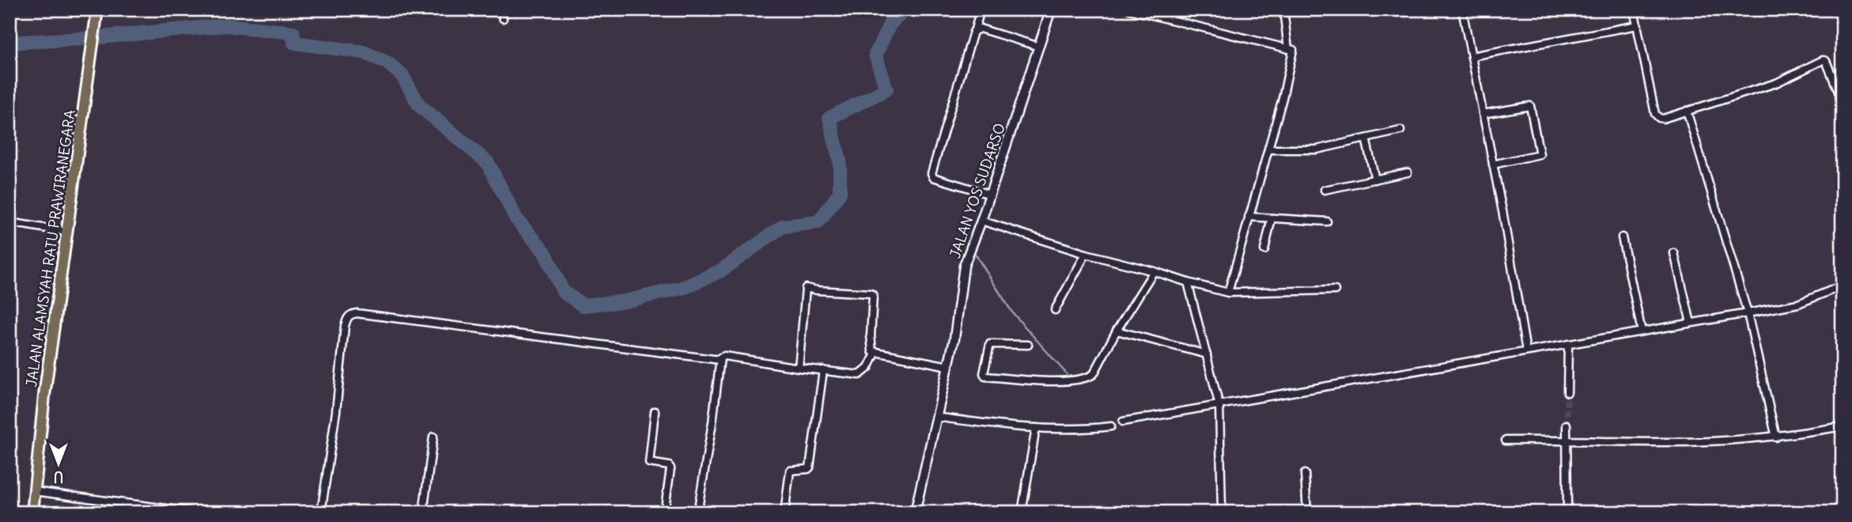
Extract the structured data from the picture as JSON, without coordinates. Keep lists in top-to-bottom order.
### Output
{
  "streets": {
    "main road": ["JALAN ALAMSYAH RATU PRAWIRANEGARA"],
    "street": ["JALAN YOS SUDARSO"]
  },
  "north": "bottom"
}
